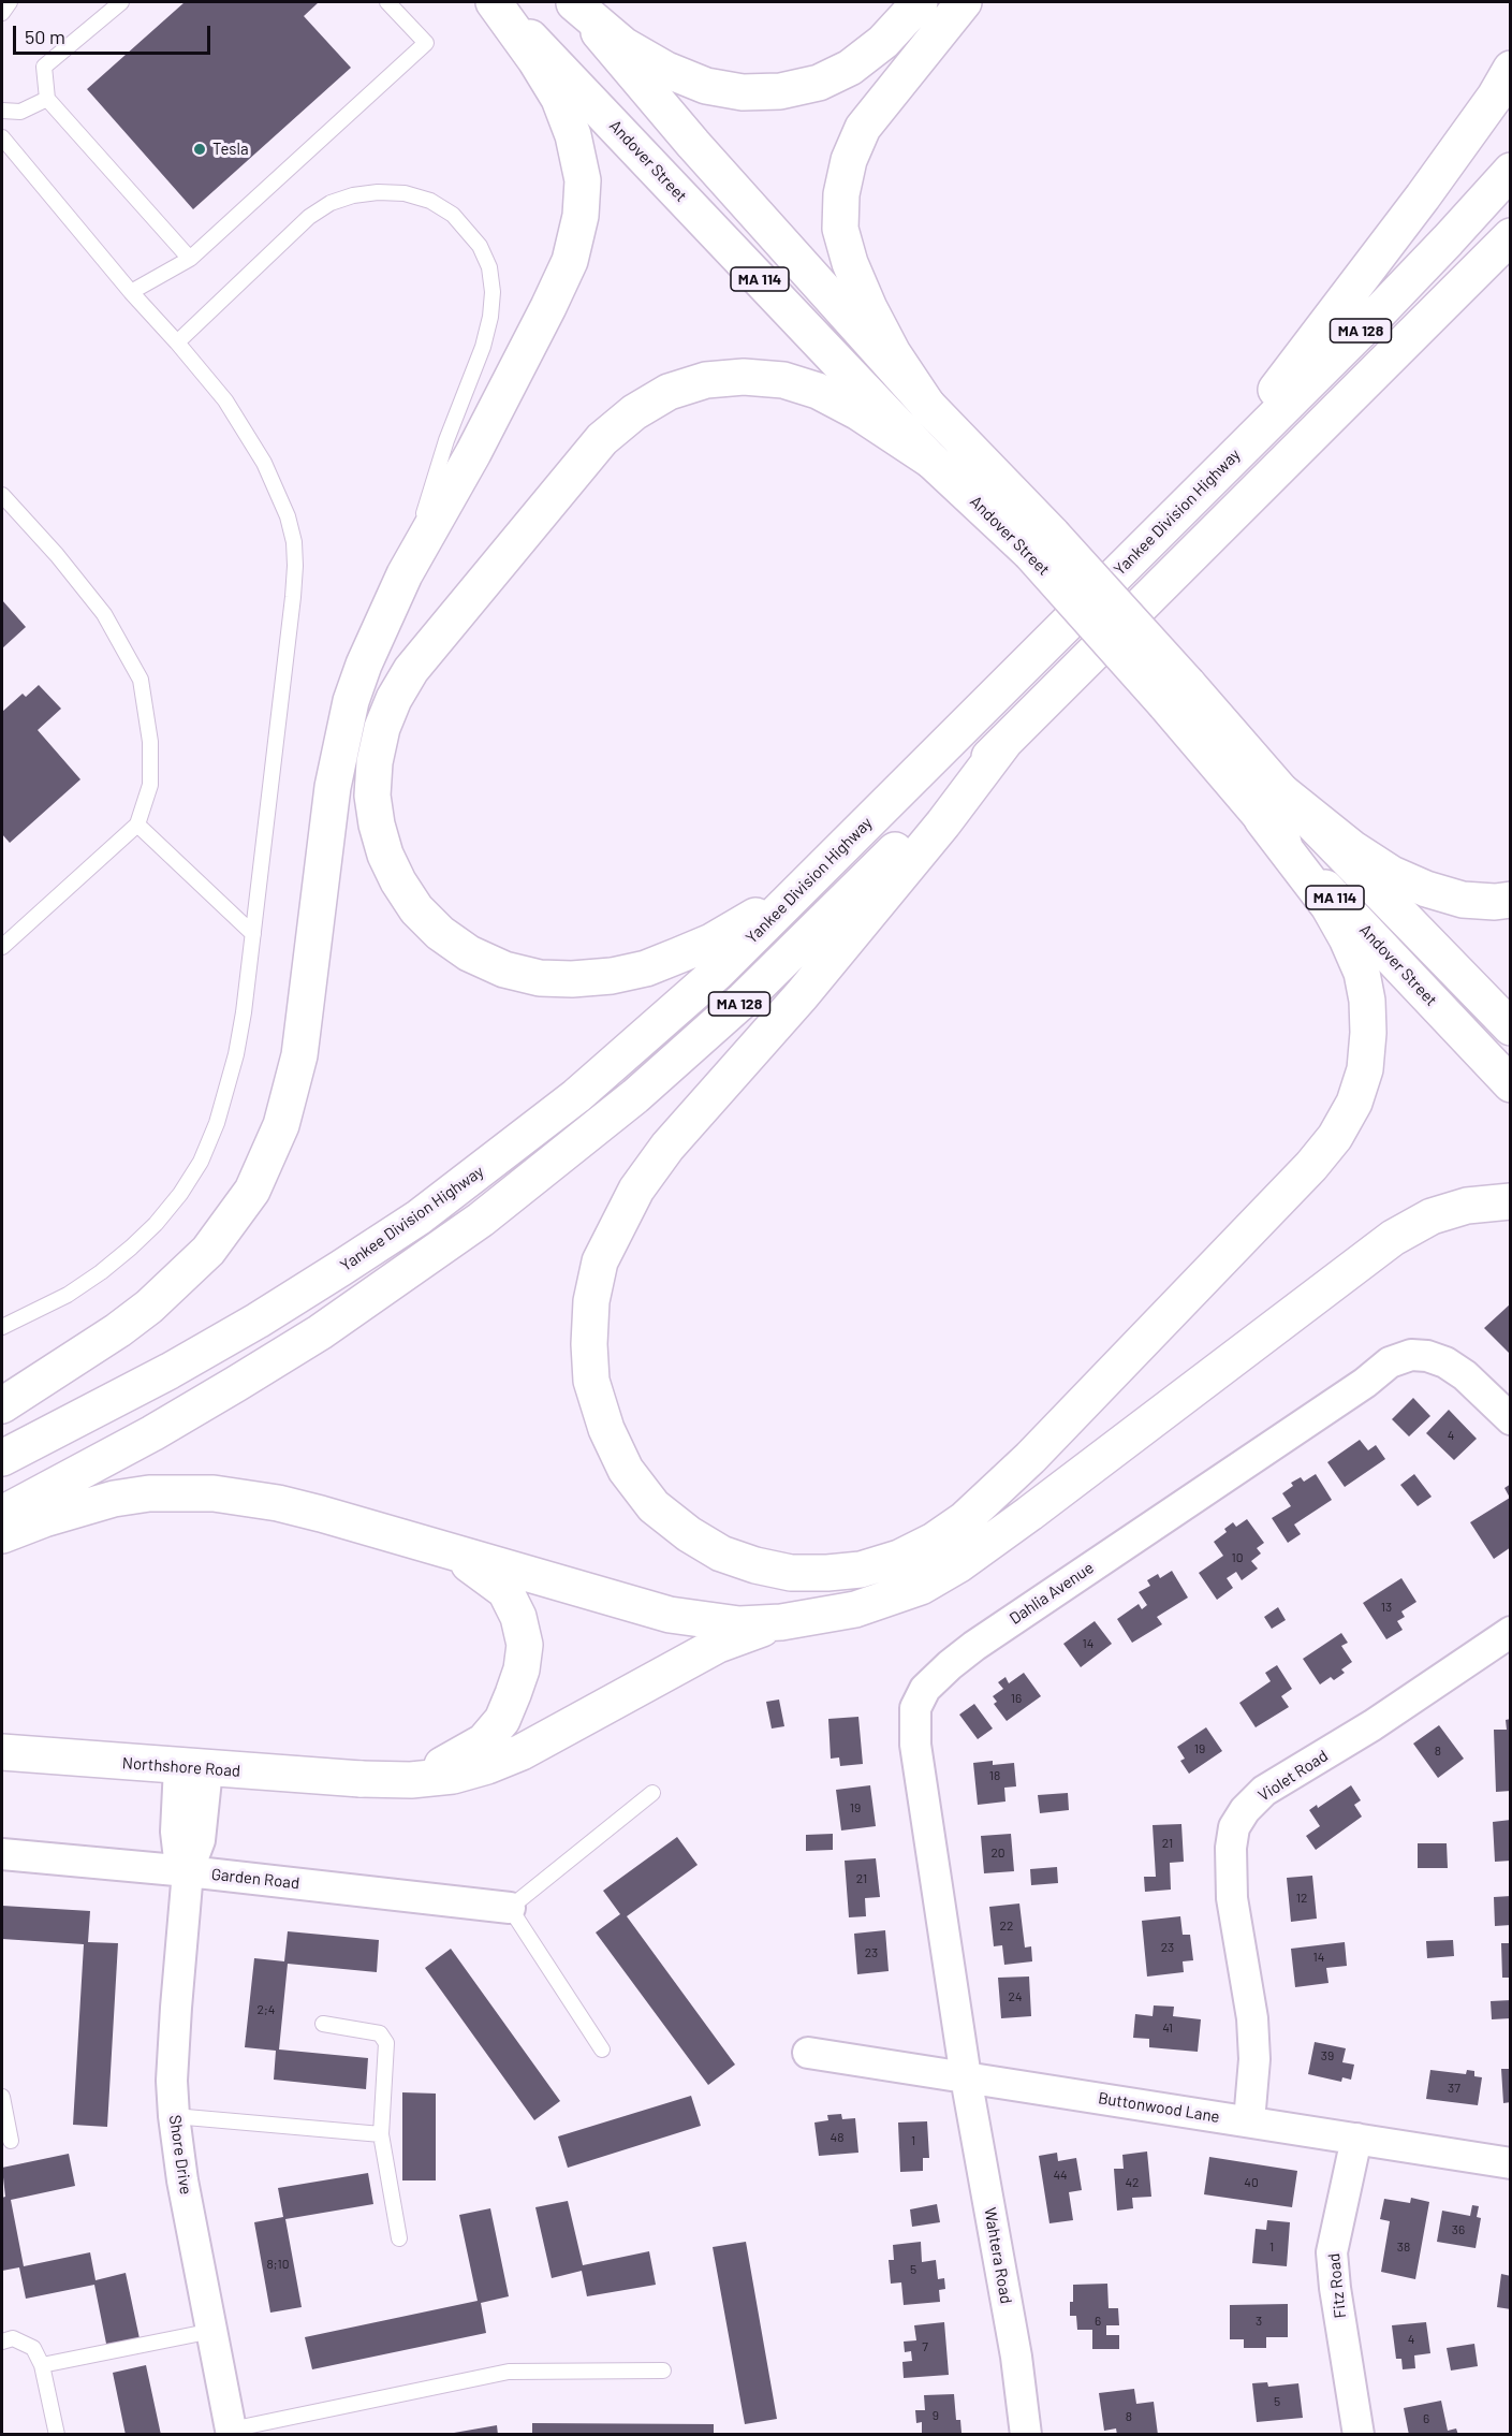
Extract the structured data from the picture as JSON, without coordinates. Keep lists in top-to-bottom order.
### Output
{
  "streets": {
    "main road": [
      "Andover Street",
      "MA 114",
      "MA 128",
      "Yankee Division Highway",
      "Northshore Road"
    ],
    "street": [
      "Dahlia Avenue",
      "Violet Road",
      "Garden Road",
      "Buttonwood Lane",
      "Shore Drive",
      "Wahtera Road",
      "Fitz Road"
    ]
  },
  "crossings": [
    ["Dahlia Avenue", "Buttonwood Lane"],
    ["Dahlia Avenue", "Wahtera Road"],
    ["Northshore Road", "Shore Drive"],
    ["Violet Road", "Buttonwood Lane"],
    ["Garden Road", "Shore Drive"],
    ["Buttonwood Lane", "Wahtera Road"],
    ["Buttonwood Lane", "Fitz Road"]
  ],
  "places": ["Tesla"],
  "house_numbers": [
    "4",
    "10",
    "13",
    "14",
    "16",
    "19",
    "8",
    "18",
    "19",
    "21",
    "20",
    "21",
    "12",
    "22",
    "23",
    "23",
    "14",
    "24",
    "2;4",
    "41",
    "39",
    "37",
    "48",
    "1",
    "44",
    "42",
    "40",
    "36",
    "1",
    "38",
    "8;10",
    "5",
    "6",
    "3",
    "4",
    "7",
    "5",
    "9",
    "8",
    "6"
  ],
  "scale_bar": "50 m"
}
